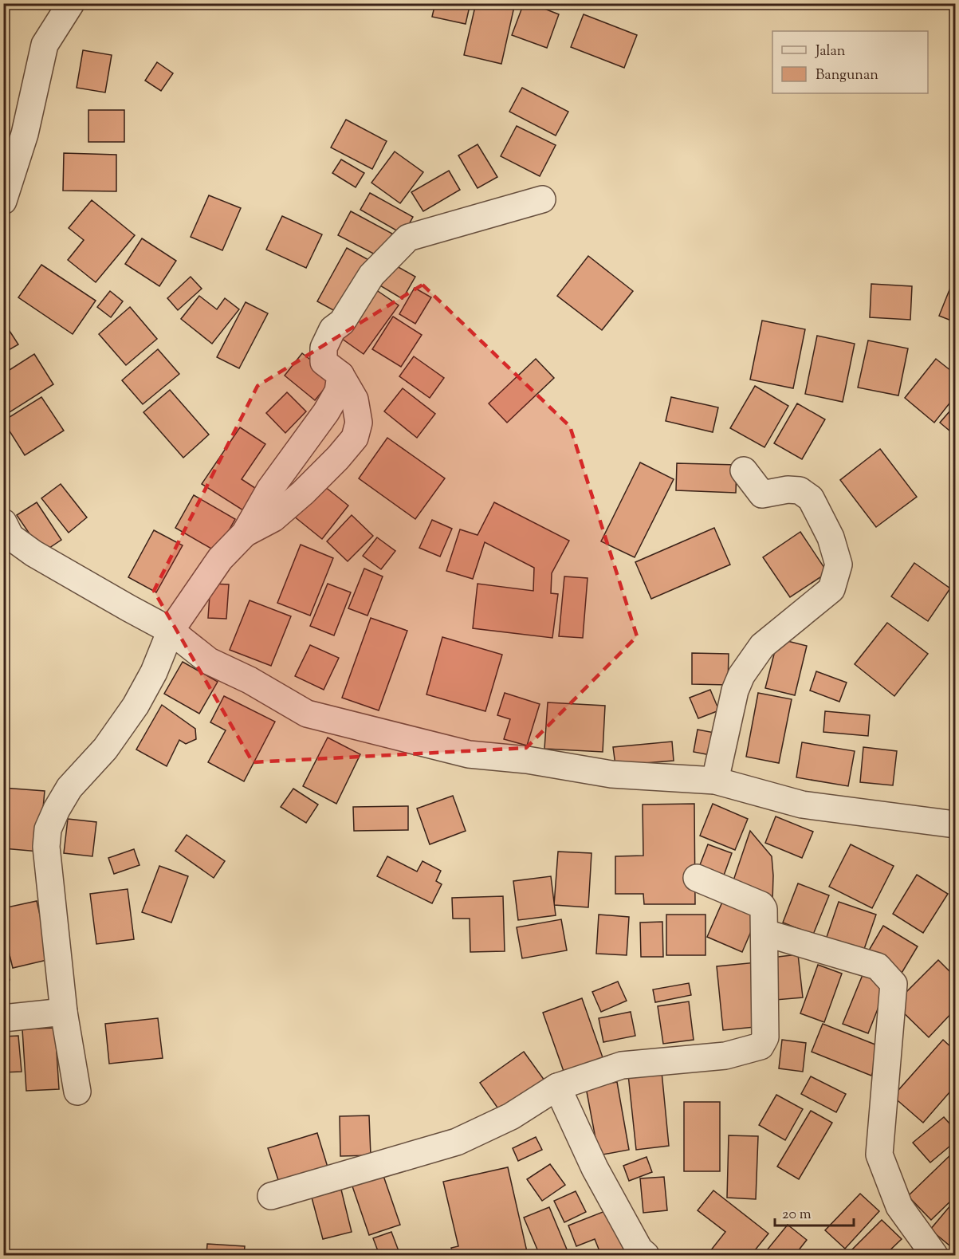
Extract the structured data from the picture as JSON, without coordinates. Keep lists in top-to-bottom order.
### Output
{
  "legend": ["Jalan", "Bangunan"],
  "scale_bar": "20 m"
}
